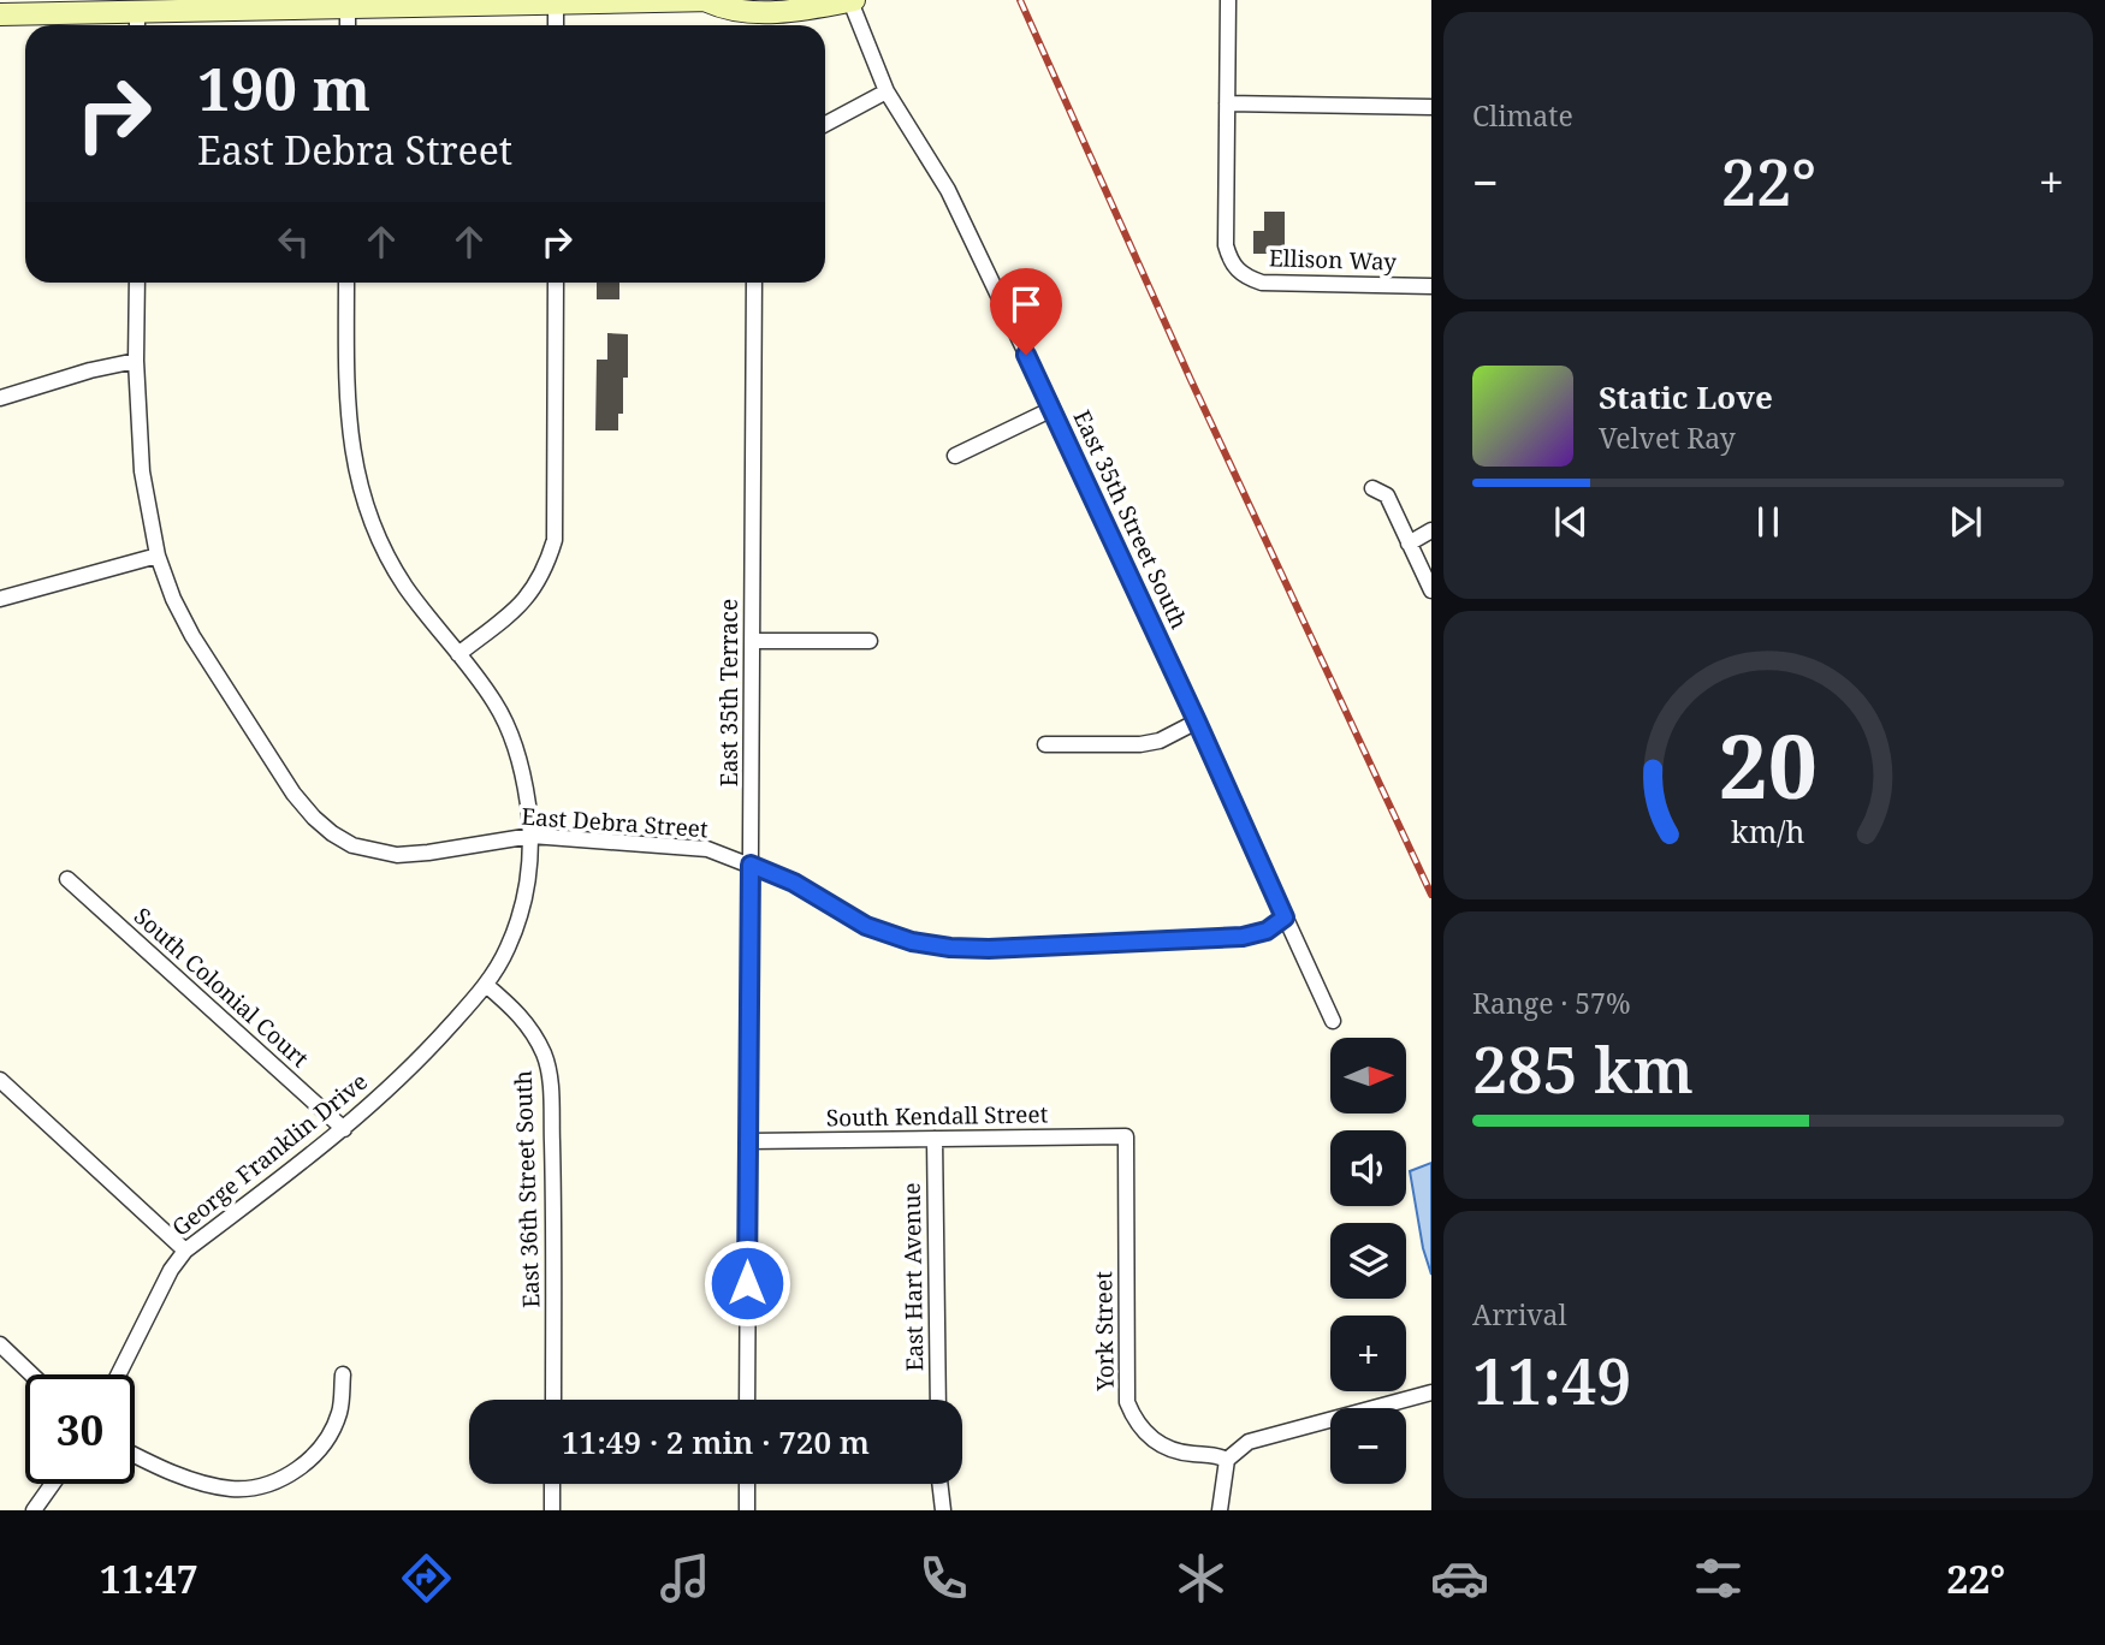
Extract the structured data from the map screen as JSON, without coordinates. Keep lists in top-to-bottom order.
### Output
{
  "streets": {
    "street": [
      "Ellison Way",
      "East 35th Street South",
      "East 35th Terrace",
      "East Debra Street",
      "South Colonial Court",
      "South Kendall Street",
      "George Franklin Drive",
      "East 36th Street South",
      "East Hart Avenue",
      "York Street"
    ]
  },
  "crossings": [
    ["East 35th Street South", "East Debra Street"],
    ["East 35th Terrace", "East Debra Street"],
    ["East 35th Terrace", "South Kendall Street"],
    ["East Debra Street", "George Franklin Drive"],
    ["South Colonial Court", "George Franklin Drive"],
    ["South Kendall Street", "East Hart Avenue"],
    ["South Kendall Street", "York Street"],
    ["George Franklin Drive", "East 36th Street South"]
  ],
  "north": "right",
  "page": {
    "tile": [
      "Climate",
      ["Range · 57%", "285 km"],
      ["Arrival", "11:49"]
    ],
    "turn": ["190 m", "East Debra Street"],
    "heat": ["−", "22°", "+"],
    "song": ["Static Love", "Velvet Ray"],
    "map_buttons": ["+", "−"],
    "limit": "30",
    "trip": "11:49 · 2 min · 720 m",
    "tabs": ["11:47", "22°"],
    "gauge": ["20", "km/h"]
  }
}
